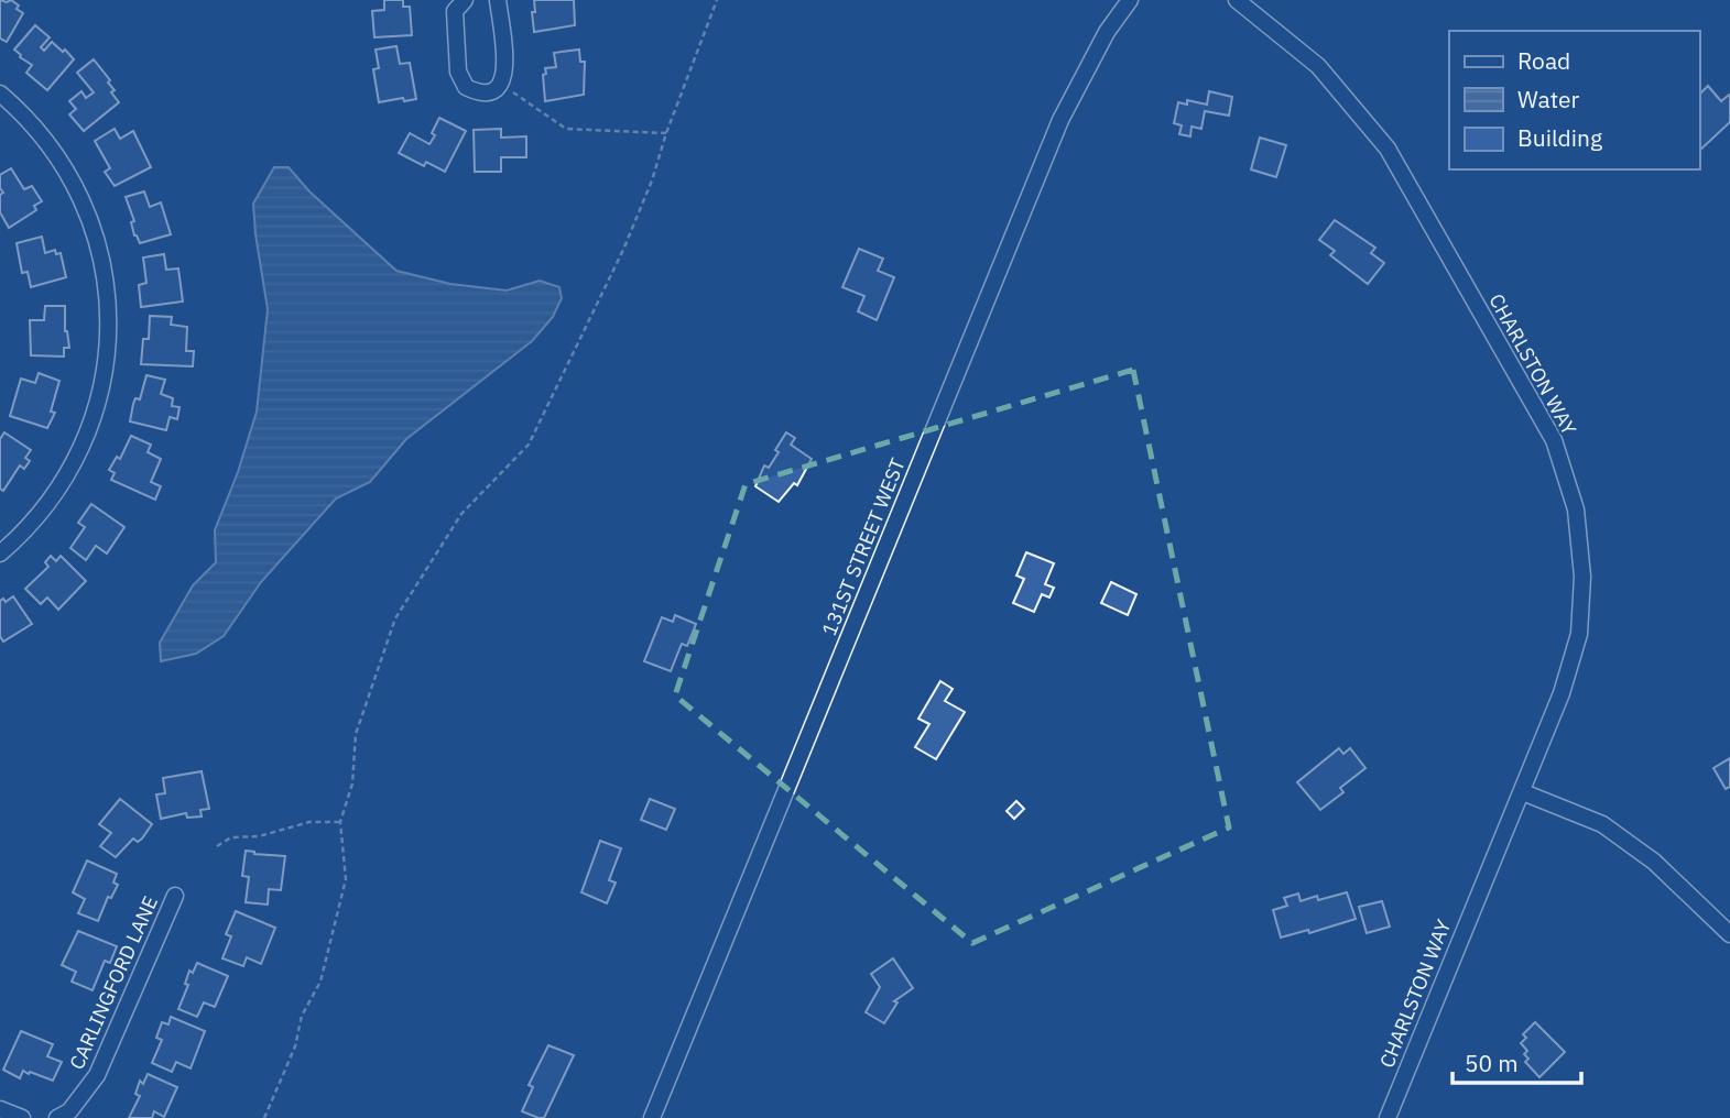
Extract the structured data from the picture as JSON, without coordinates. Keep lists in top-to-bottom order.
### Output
{
  "streets": {
    "street": ["CHARLSTON WAY", "131ST STREET WEST", "CARLINGFORD LANE"]
  },
  "legend": ["Road", "Water", "Building"],
  "scale_bar": "50 m"
}
